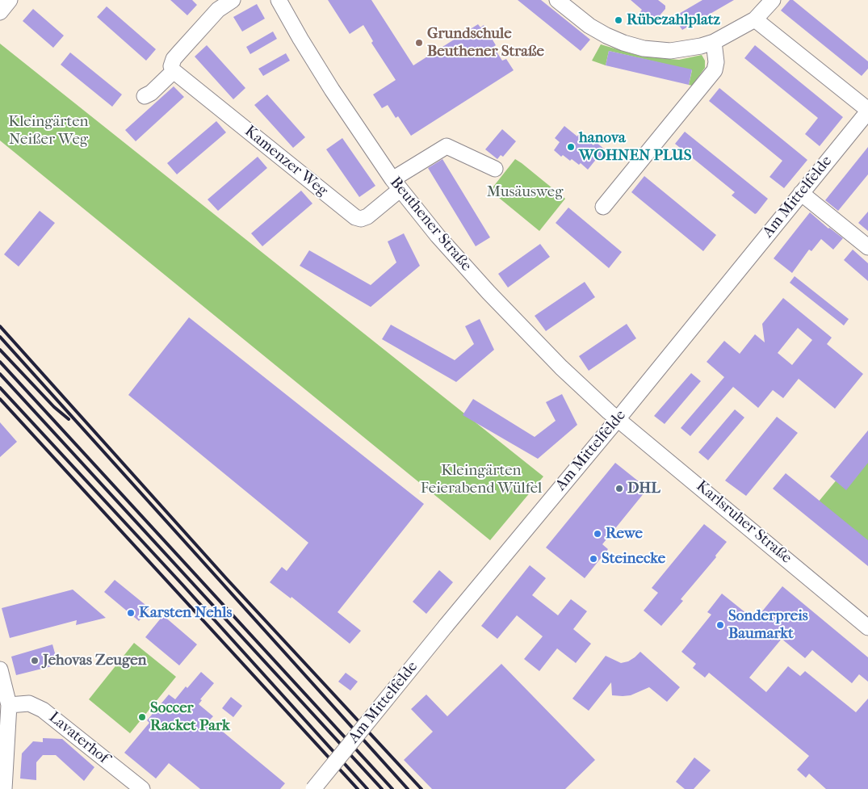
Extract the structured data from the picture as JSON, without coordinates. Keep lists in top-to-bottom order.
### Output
{
  "streets": {
    "street": [
      "Kamenzer Weg",
      "Am Mittelfelde",
      "Beuthener Straße",
      "Karlsruher Straße",
      "Lavaterhof"
    ]
  },
  "crossings": [
    ["Kamenzer Weg", "Beuthener Straße"],
    ["Am Mittelfelde", "Beuthener Straße"],
    ["Am Mittelfelde", "Karlsruher Straße"],
    ["Beuthener Straße", "Karlsruher Straße"]
  ],
  "parks": ["Kleingärten Neißer Weg", "Musäusweg", "Kleingärten Feierabend Wülfel"],
  "places": [
    "Rübezahlplatz",
    "Grundschule Beuthener Straße",
    "hanova WOHNEN PLUS",
    "DHL",
    "Rewe",
    "Steinecke",
    "Karsten Nehls",
    "Sonderpreis Baumarkt",
    "Jehovas Zeugen",
    "Soccer Racket Park"
  ]
}
